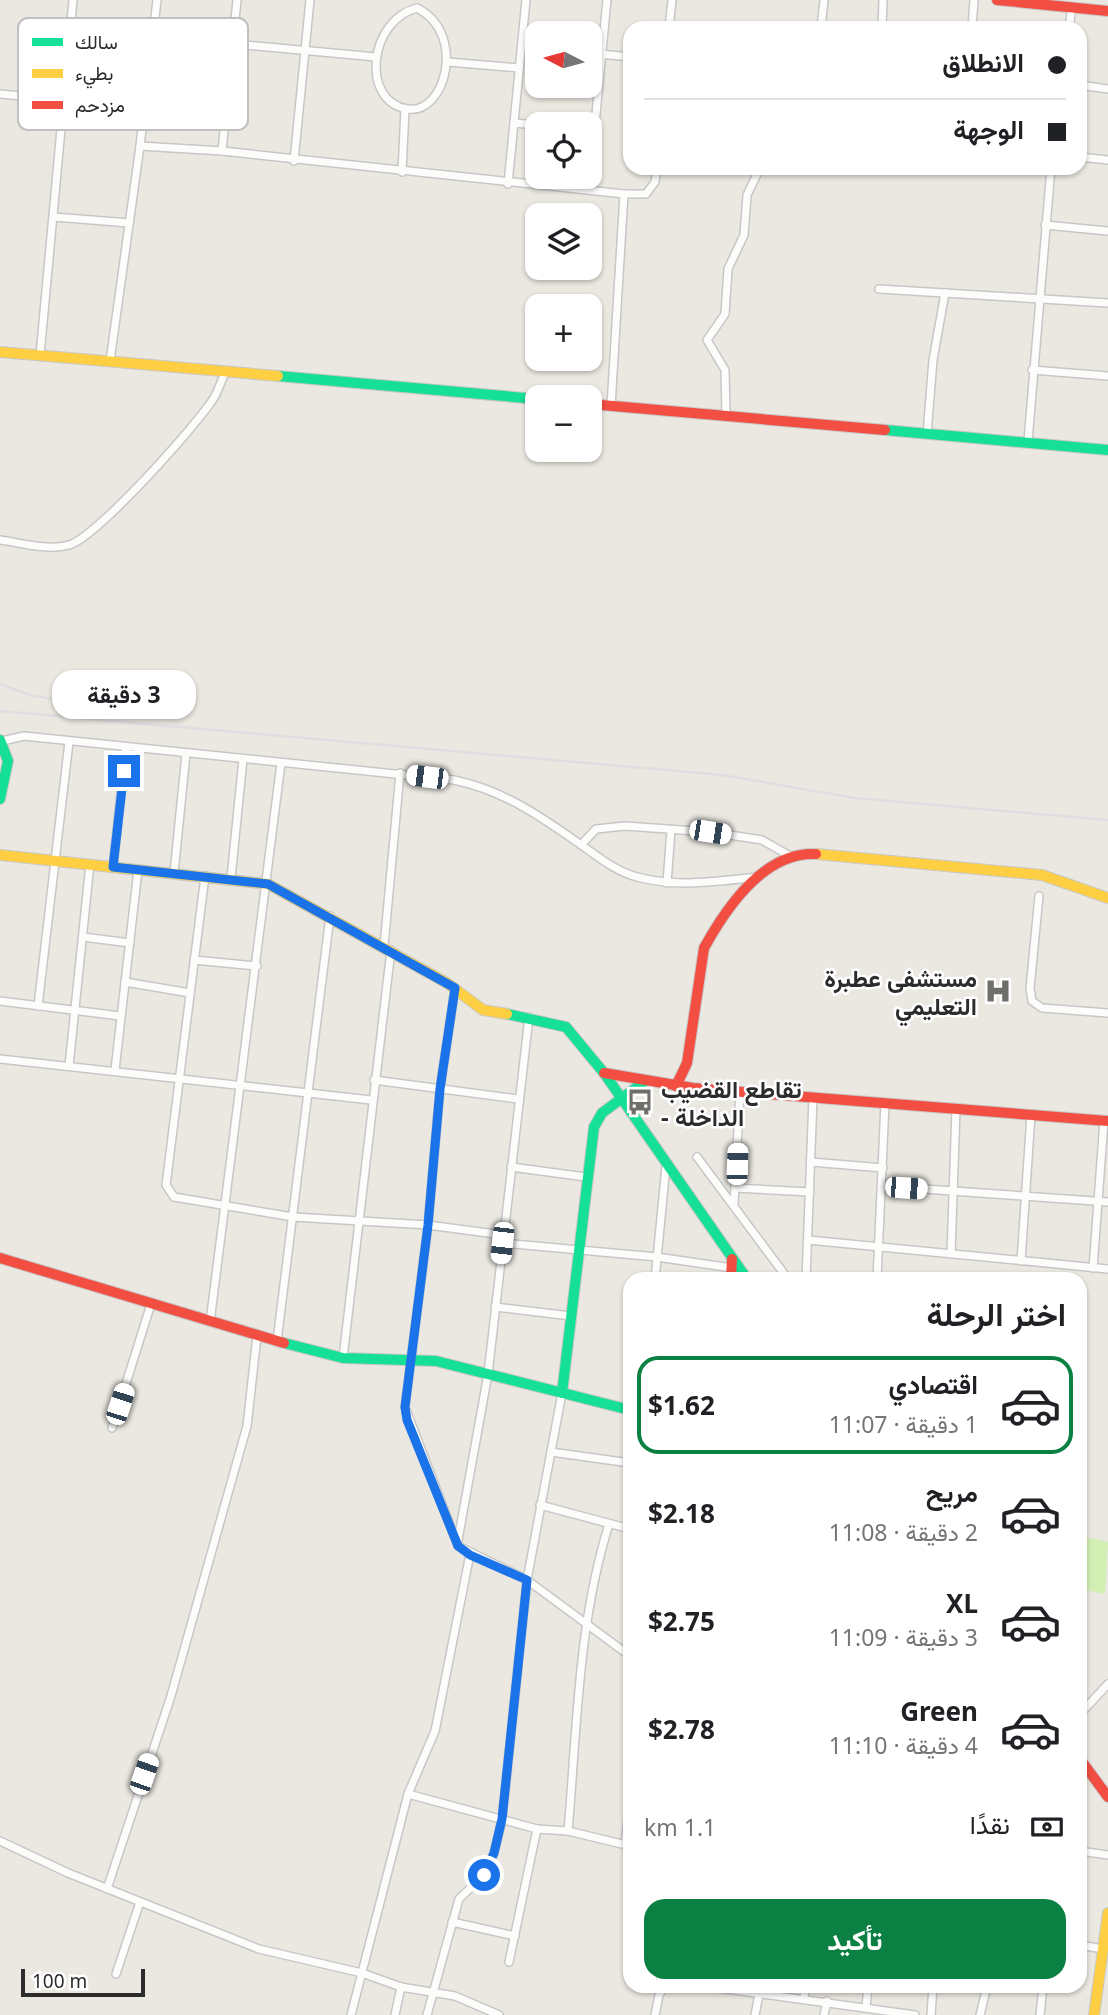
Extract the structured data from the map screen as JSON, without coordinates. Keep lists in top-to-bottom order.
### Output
{
  "places": {
    "hospital": ["مستشفى عطبرة التعليمي"],
    "bus stop": ["تقاطع القضيب - الداخلة"]
  },
  "legend": ["سالك", "بطيء", "مزدحم"],
  "scale_bar": "100 m",
  "north": "left",
  "page": {
    "map_buttons": ["+", "−"],
    "banner": ["الانطلاق", "الوجهة"],
    "bubble": "3 دقيقة",
    "heading": "اختر الرحلة",
    "list": [
      {
        "name": "اقتصادي",
        "note": "1 دقيقة · 11:07",
        "value": "$1.62"
      },
      {
        "name": "مريح",
        "note": "2 دقيقة · 11:08",
        "value": "$2.18"
      },
      {
        "name": "XL",
        "note": "3 دقيقة · 11:09",
        "value": "$2.75"
      },
      {
        "name": "Green",
        "note": "4 دقيقة · 11:10",
        "value": "$2.78"
      }
    ],
    "pay": ["نقدًا", "1.1 km"],
    "buttons": "تأكيد",
    "scale": "100 m"
  }
}
